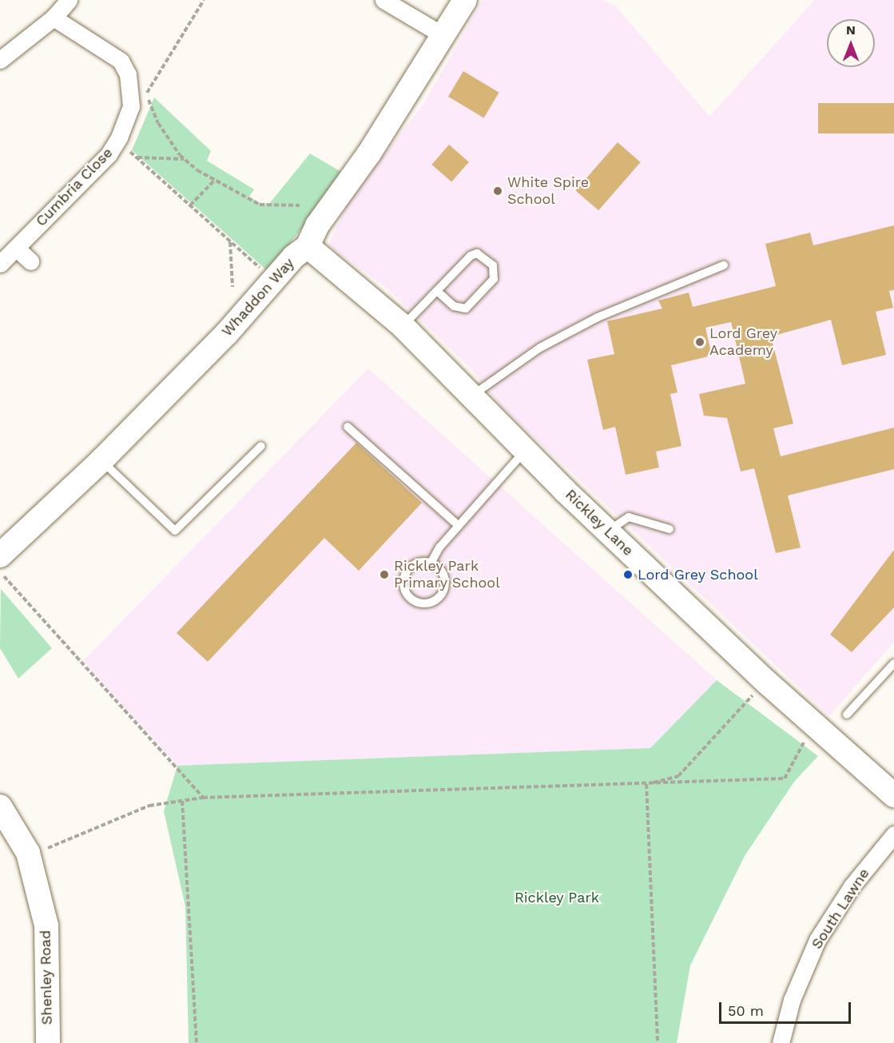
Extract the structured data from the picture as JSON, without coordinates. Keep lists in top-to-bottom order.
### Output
{
  "streets": {
    "street": [
      "Cumbria Close",
      "Whaddon Way",
      "Rickley Lane",
      "South Lawne",
      "Shenley Road"
    ]
  },
  "crossings": [
    ["Whaddon Way", "Rickley Lane"]
  ],
  "parks": ["Rickley Park"],
  "places": [
    "White Spire School",
    "Lord Grey Academy",
    "Rickley Park Primary School",
    "Lord Grey School"
  ],
  "scale_bar": "50 m",
  "north": "top"
}
